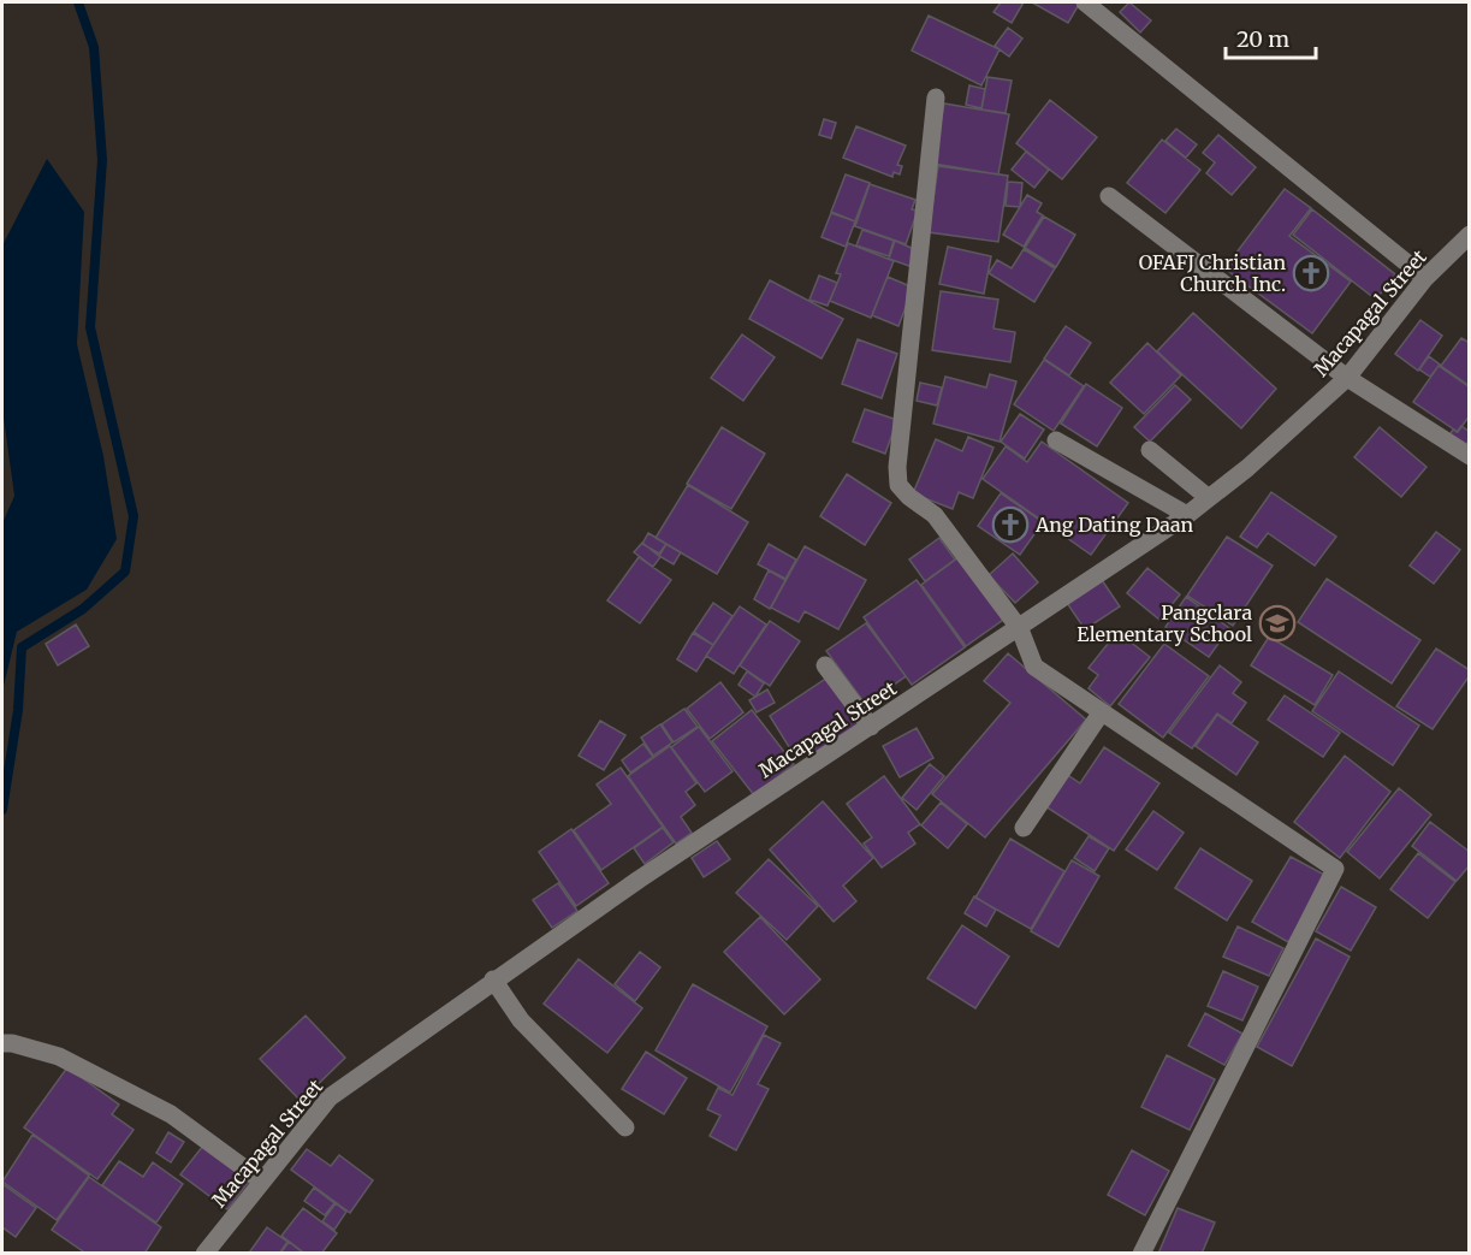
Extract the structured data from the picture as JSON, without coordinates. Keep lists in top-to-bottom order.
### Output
{
  "streets": {
    "street": ["Macapagal Street"]
  },
  "places": {
    "church": ["OFAFJ Christian Church Inc.", "Ang Dating Daan"],
    "school or university": ["Pangclara Elementary School"]
  },
  "scale_bar": "20 m"
}
